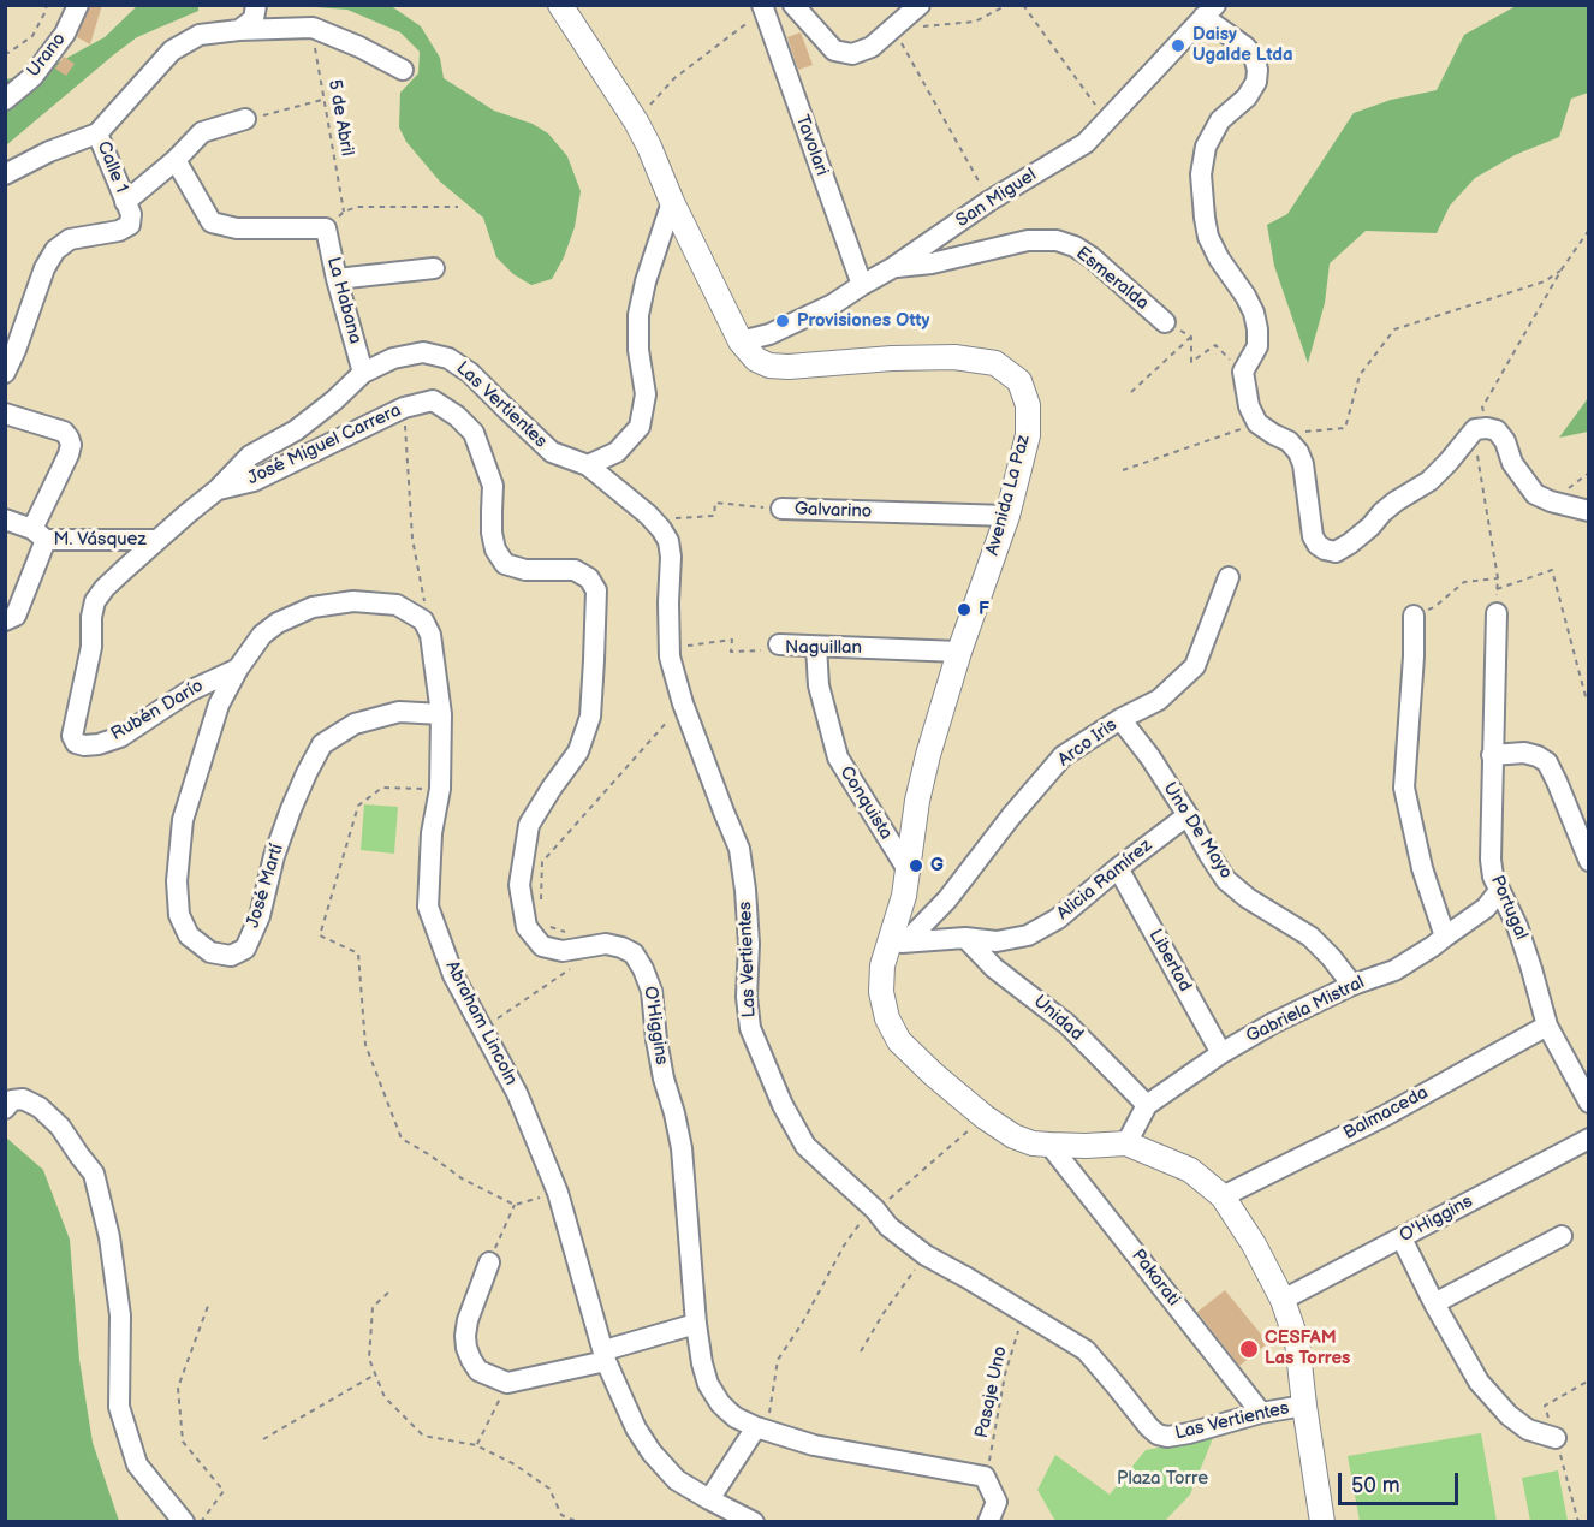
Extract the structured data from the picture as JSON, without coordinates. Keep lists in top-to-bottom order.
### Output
{
  "streets": {
    "street": [
      "Urano",
      "Tavolari",
      "Calle 1",
      "San Miguel",
      "Esmeralda",
      "La Habana",
      "Las Vertientes",
      "José Miguel Carrera",
      "Avenida La Paz",
      "Galvarino",
      "M. Vásquez",
      "Naguillan",
      "Rubén Darío",
      "Arco Iris",
      "Conquista",
      "Uno De Mayo",
      "Alicia Ramírez",
      "José Martí",
      "Portugal",
      "Libertad",
      "Gabriela Mistral",
      "Unidad",
      "Abraham Lincoln",
      "O'Higgins",
      "Balmaceda",
      "Pakarati"
    ],
    "path": ["5 de Abril", "Pasaje Uno"]
  },
  "crossings": [
    ["Tavolari", "San Miguel"],
    ["San Miguel", "Esmeralda"],
    ["San Miguel", "Avenida La Paz"],
    ["La Habana", "Las Vertientes"],
    ["La Habana", "José Miguel Carrera"],
    ["Las Vertientes", "José Miguel Carrera"],
    ["Las Vertientes", "Naguillan"],
    ["Las Vertientes", "Pakarati"],
    ["Las Vertientes", "Pasaje Uno"],
    ["José Miguel Carrera", "M. Vásquez"],
    ["José Miguel Carrera", "Rubén Darío"],
    ["José Miguel Carrera", "O'Higgins"],
    ["Avenida La Paz", "Galvarino"],
    ["Avenida La Paz", "Naguillan"],
    ["Avenida La Paz", "Arco Iris"],
    ["Avenida La Paz", "Conquista"],
    ["Avenida La Paz", "Alicia Ramírez"],
    ["Avenida La Paz", "Gabriela Mistral"],
    ["Avenida La Paz", "Pakarati"],
    ["Naguillan", "Conquista"],
    ["Rubén Darío", "José Martí"],
    ["Arco Iris", "Uno De Mayo"],
    ["Arco Iris", "Alicia Ramírez"],
    ["Uno De Mayo", "Alicia Ramírez"],
    ["Uno De Mayo", "Gabriela Mistral"],
    ["Alicia Ramírez", "Libertad"],
    ["Alicia Ramírez", "Unidad"],
    ["José Martí", "Abraham Lincoln"],
    ["Portugal", "Gabriela Mistral"],
    ["Portugal", "Balmaceda"],
    ["Libertad", "Gabriela Mistral"],
    ["Gabriela Mistral", "Unidad"],
    ["O'Higgins", "Pasaje Uno"]
  ],
  "parks": ["Plaza Torre"],
  "places": [
    "Daisy Ugalde Ltda",
    "Provisiones Otty",
    "F",
    "G",
    "CESFAM Las Torres"
  ],
  "scale_bar": "50 m"
}
